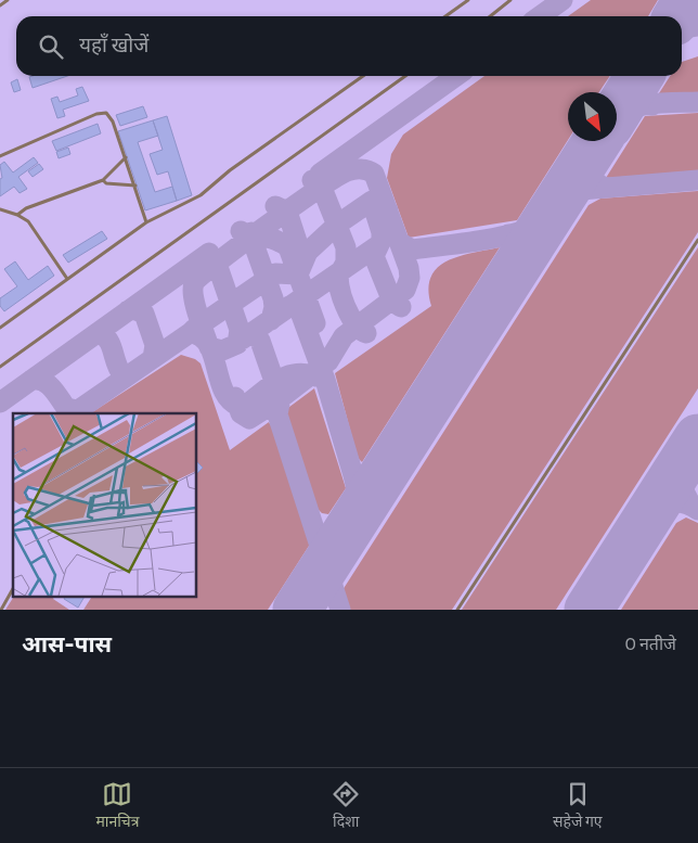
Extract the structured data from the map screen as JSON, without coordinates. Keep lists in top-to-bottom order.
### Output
{
  "north": "bottom right",
  "page": {
    "search": "यहाँ खोजें",
    "heading": ["आस-पास", "0 नतीजे"],
    "nav": ["मानचित्र", "दिशा", "सहेजे गए"]
  }
}
